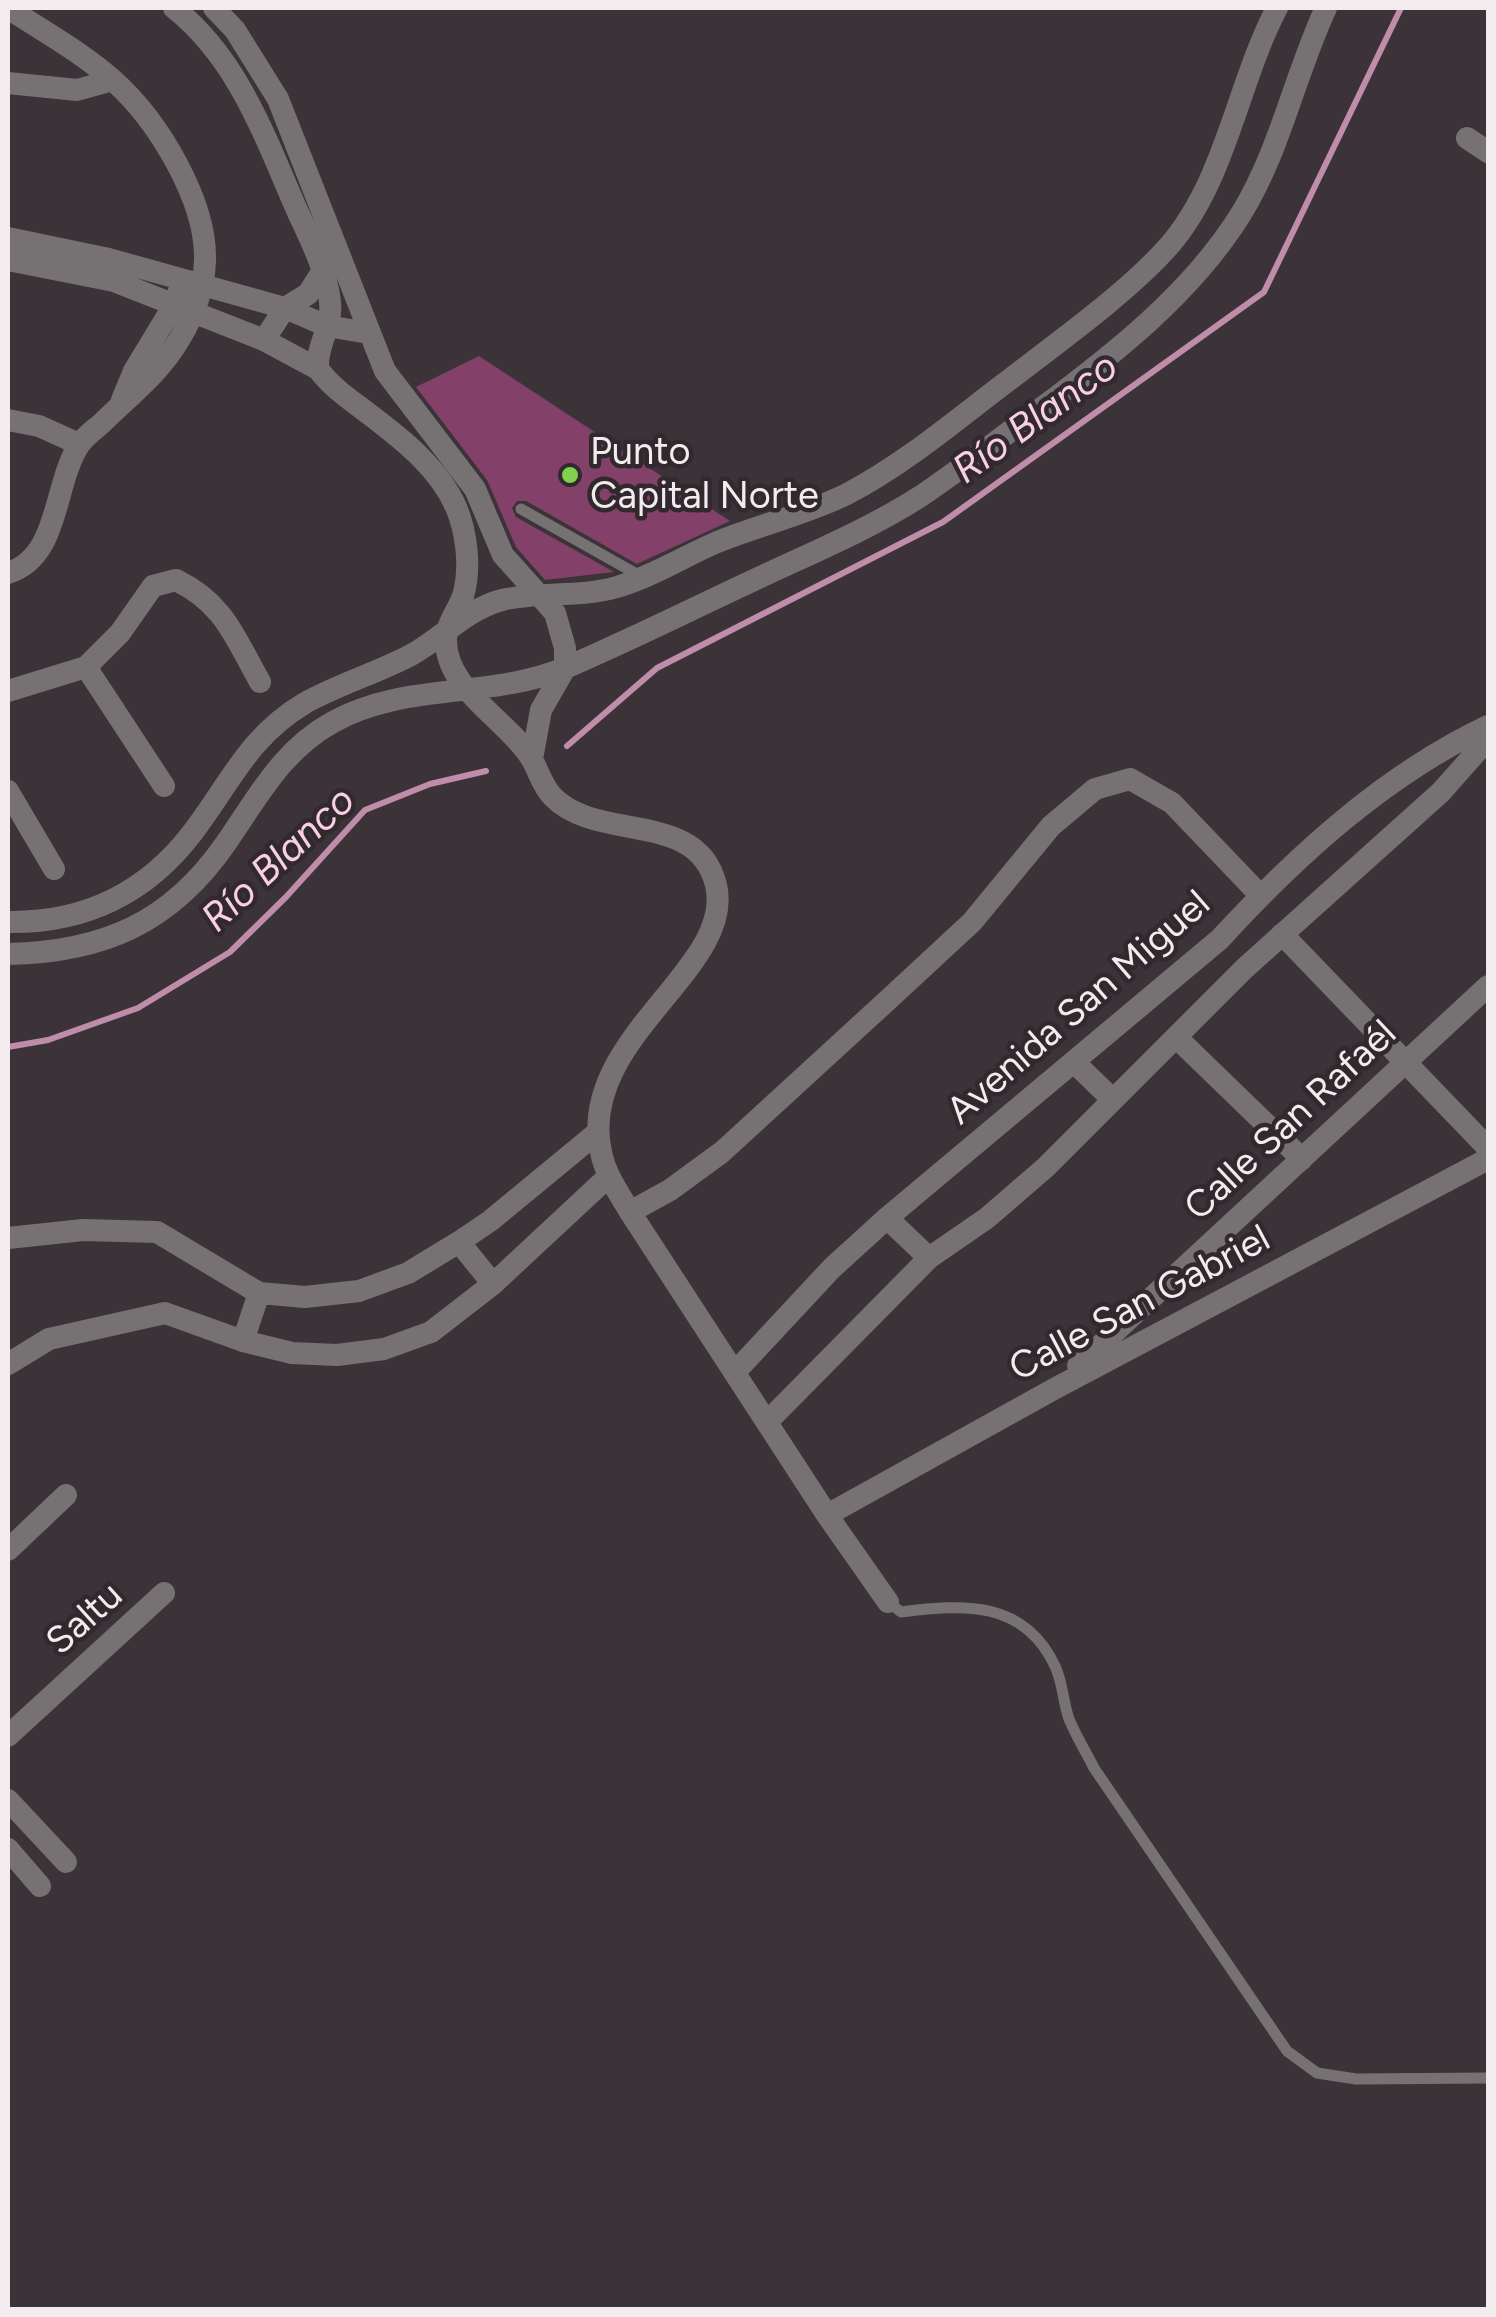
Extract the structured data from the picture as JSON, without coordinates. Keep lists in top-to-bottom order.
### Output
{
  "streets": {
    "street": [
      "Avenida San Miguel",
      "Calle San Rafaél",
      "Calle San Gabriel",
      "Saltu"
    ]
  },
  "crossings": [
    ["Calle San Rafaél", "Calle San Gabriel"]
  ],
  "water": ["Río Blanco"],
  "places": ["Punto Capital Norte"]
}
